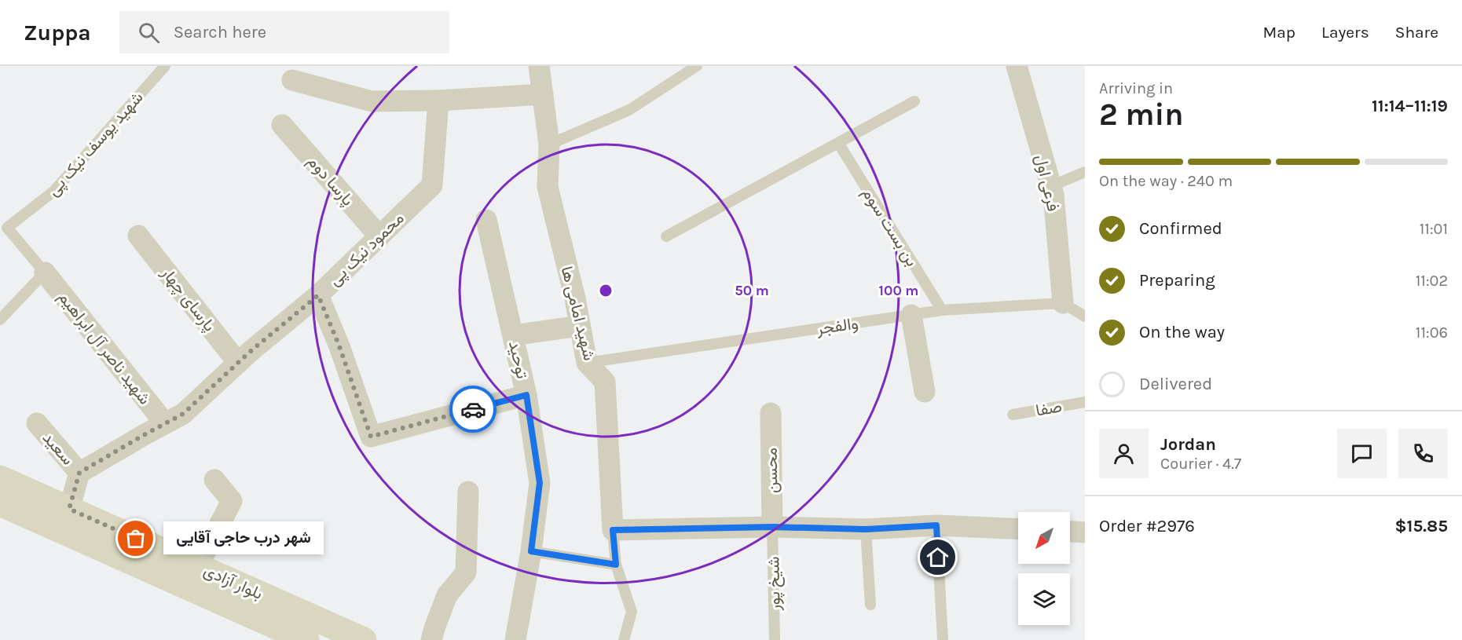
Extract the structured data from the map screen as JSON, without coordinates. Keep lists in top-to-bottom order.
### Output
{
  "streets": {
    "main road": ["بلوار آزادی"],
    "street": [
      "پارسا دوم",
      "فرعی اول",
      "محمود نیک پی",
      "پارسای چهار",
      "شهید امامی ها",
      "شهید ناصر آل ابراهیم",
      "توحید",
      "سعید",
      "محسن"
    ],
    "lane": [
      "شهید یوسف نیک پی",
      "بن بست سوم",
      "والفجر",
      "صفا",
      "شیخ پور"
    ]
  },
  "crossings": [
    ["شهید یوسف نیک پی", "شهید ناصر آل ابراهیم"],
    ["پارسا دوم", "محمود نیک پی"],
    ["فرعی اول", "والفجر"],
    ["بن بست سوم", "والفجر"],
    ["محمود نیک پی", "پارسای چهار"],
    ["محمود نیک پی", "شهید ناصر آل ابراهیم"],
    ["محمود نیک پی", "سعید"],
    ["شهید امامی ها", "والفجر"],
    ["محسن", "شیخ پور"]
  ],
  "places": ["شهر درب حاجی آقایی"],
  "north": "bottom left",
  "page": {
    "header": "Zuppa",
    "search": "Search here",
    "nav": ["Map", "Layers", "Share"],
    "heading": ["2 min", "Arriving in", "11:14–11:19"],
    "panel": [
      "Jordan",
      "Courier · 4.7",
      "Order #2976",
      "$15.85"
    ],
    "bar": "On the way · 240 m",
    "list": [
      ["Confirmed", "11:01"],
      ["Preparing", "11:02"],
      ["On the way", "11:06"],
      "Delivered"
    ],
    "bubble": "شهر درب حاجی آقایی"
  },
  "rings": ["50 m", "100 m"]
}
